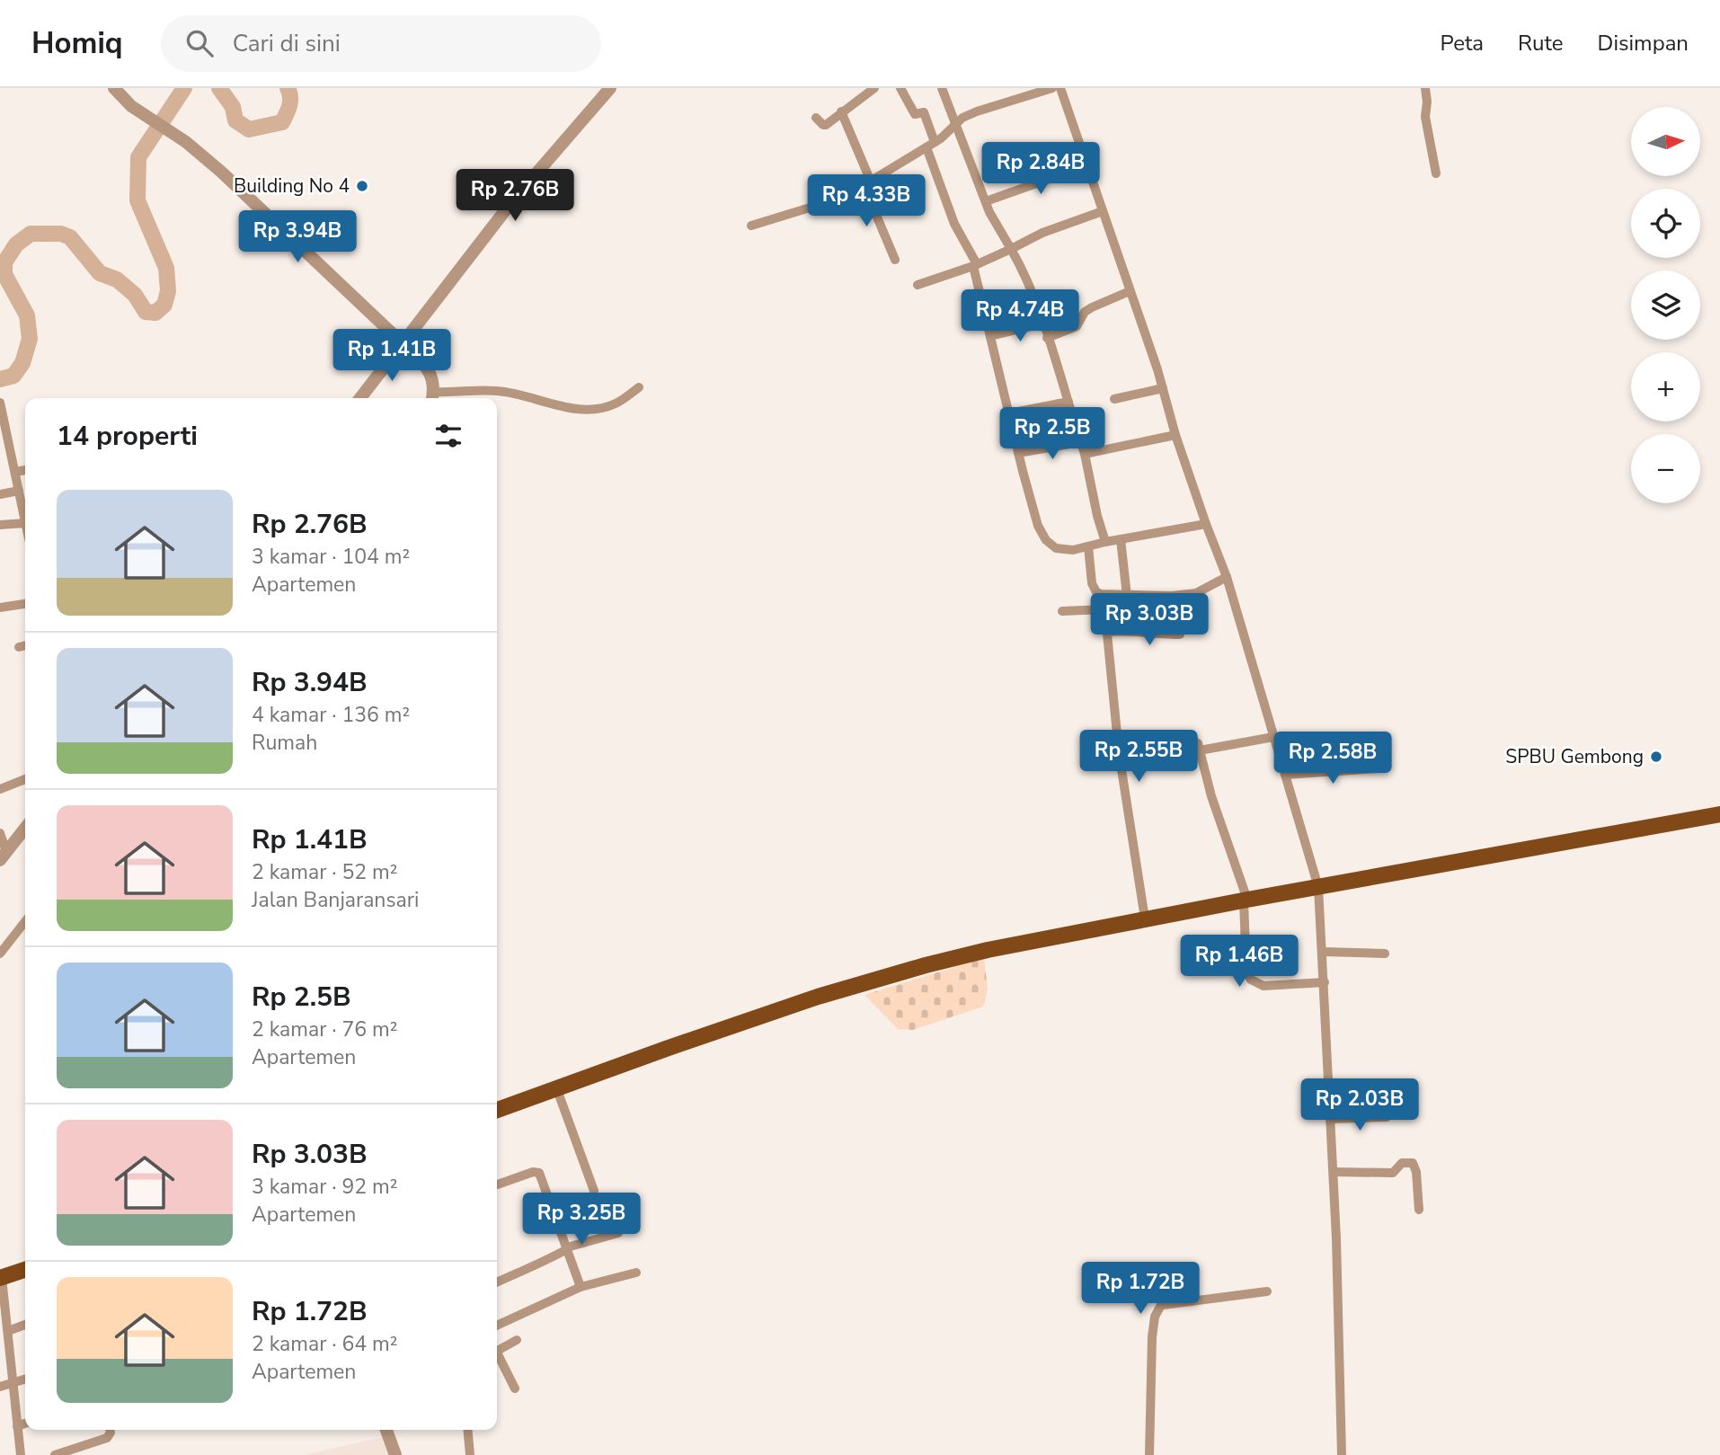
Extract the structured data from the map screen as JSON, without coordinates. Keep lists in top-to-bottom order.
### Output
{
  "places": ["Building No 4", "SPBU Gembong"],
  "north": "right",
  "page": {
    "header": "Homiq",
    "search": "Cari di sini",
    "nav": ["Peta", "Rute", "Disimpan"],
    "map_buttons": ["+", "−"],
    "price": [
      "Rp 2.84B",
      "Rp 2.76B",
      "Rp 4.33B",
      "Rp 3.94B",
      "Rp 4.74B",
      "Rp 1.41B",
      "Rp 2.5B",
      "Rp 3.03B",
      "Rp 2.55B",
      "Rp 2.58B",
      "Rp 1.46B",
      "Rp 2.03B",
      "Rp 3.25B",
      "Rp 1.72B"
    ],
    "heading": "14 properti",
    "list": [
      {
        "name": "Rp 2.76B",
        "note": "3 kamar · 104 m² · Apartemen"
      },
      {
        "name": "Rp 3.94B",
        "note": "4 kamar · 136 m² · Rumah"
      },
      {
        "name": "Rp 1.41B",
        "note": "2 kamar · 52 m² · Jalan Banjaransari"
      },
      {
        "name": "Rp 2.5B",
        "note": "2 kamar · 76 m² · Apartemen"
      },
      {
        "name": "Rp 3.03B",
        "note": "3 kamar · 92 m² · Apartemen"
      },
      {
        "name": "Rp 1.72B",
        "note": "2 kamar · 64 m² · Apartemen"
      }
    ]
  }
}
